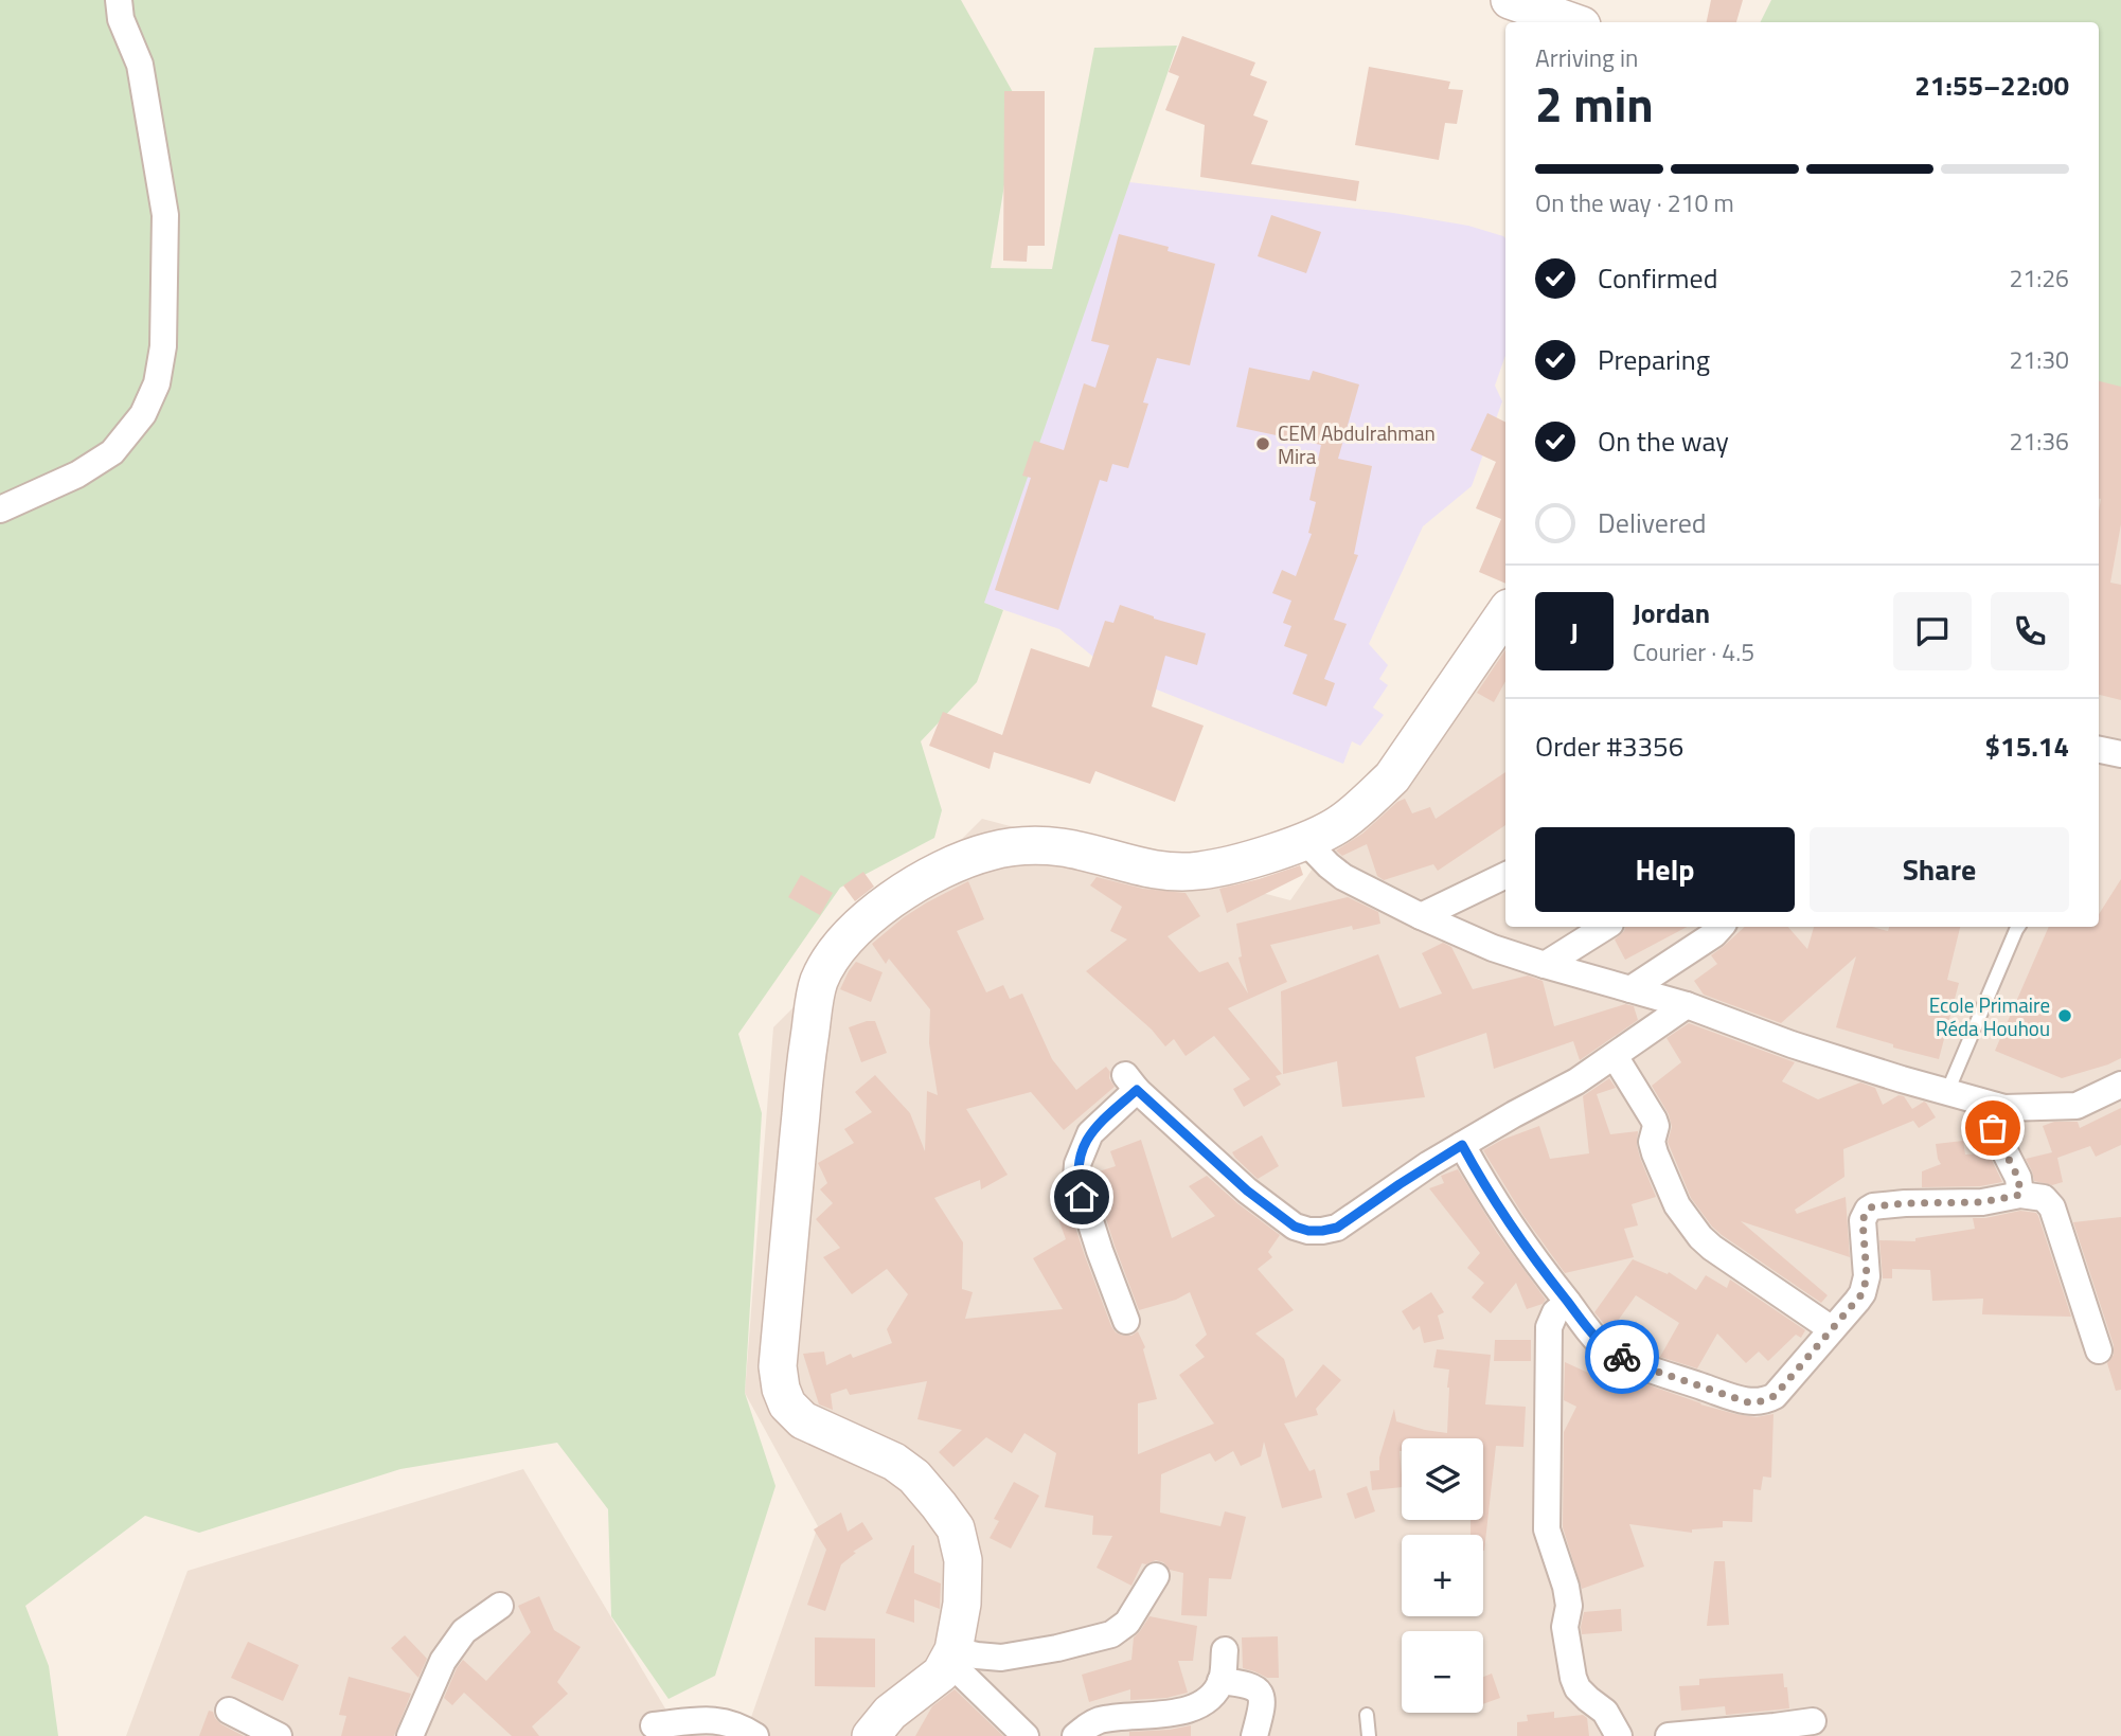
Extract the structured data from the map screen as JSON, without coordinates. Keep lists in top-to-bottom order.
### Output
{
  "places": ["CEM Abdulrahman Mira", "Ecole Primaire Réda Houhou"],
  "page": {
    "heading": ["2 min", "Arriving in", "21:55–22:00"],
    "panel": [
      "Jordan",
      "Courier · 4.5",
      "Order #3356",
      "$15.14"
    ],
    "bar": "On the way · 210 m",
    "list": [
      ["Confirmed", "21:26"],
      ["Preparing", "21:30"],
      ["On the way", "21:36"],
      "Delivered"
    ],
    "round": "J",
    "buttons": ["Help", "Share"],
    "map_buttons": ["+", "−"]
  }
}
